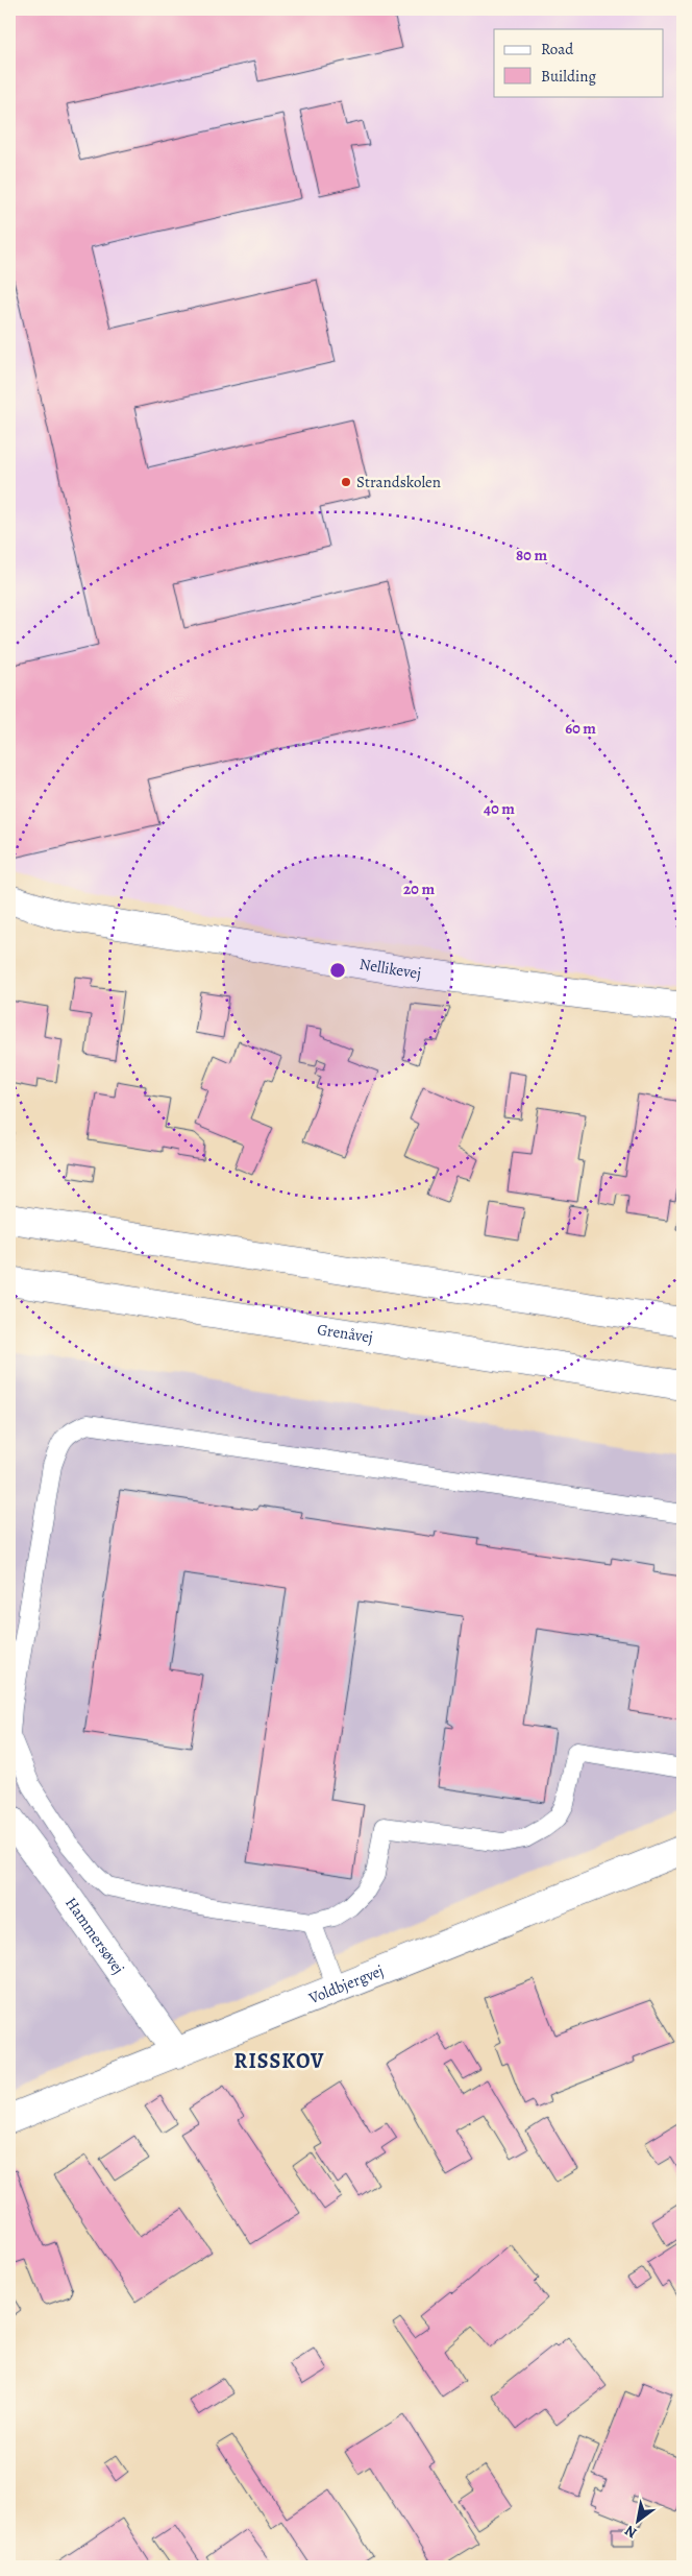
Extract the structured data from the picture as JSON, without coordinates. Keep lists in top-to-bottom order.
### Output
{
  "streets": {
    "street": [
      "Nellikevej",
      "Grenåvej",
      "Hammersøvej",
      "Voldbjergvej"
    ]
  },
  "crossings": [
    ["Hammersøvej", "Voldbjergvej"]
  ],
  "districts": ["RISSKOV"],
  "places": ["Strandskolen"],
  "legend": ["Road", "Building"],
  "north": "bottom left",
  "rings": [
    "80 m",
    "60 m",
    "40 m",
    "20 m"
  ]
}
